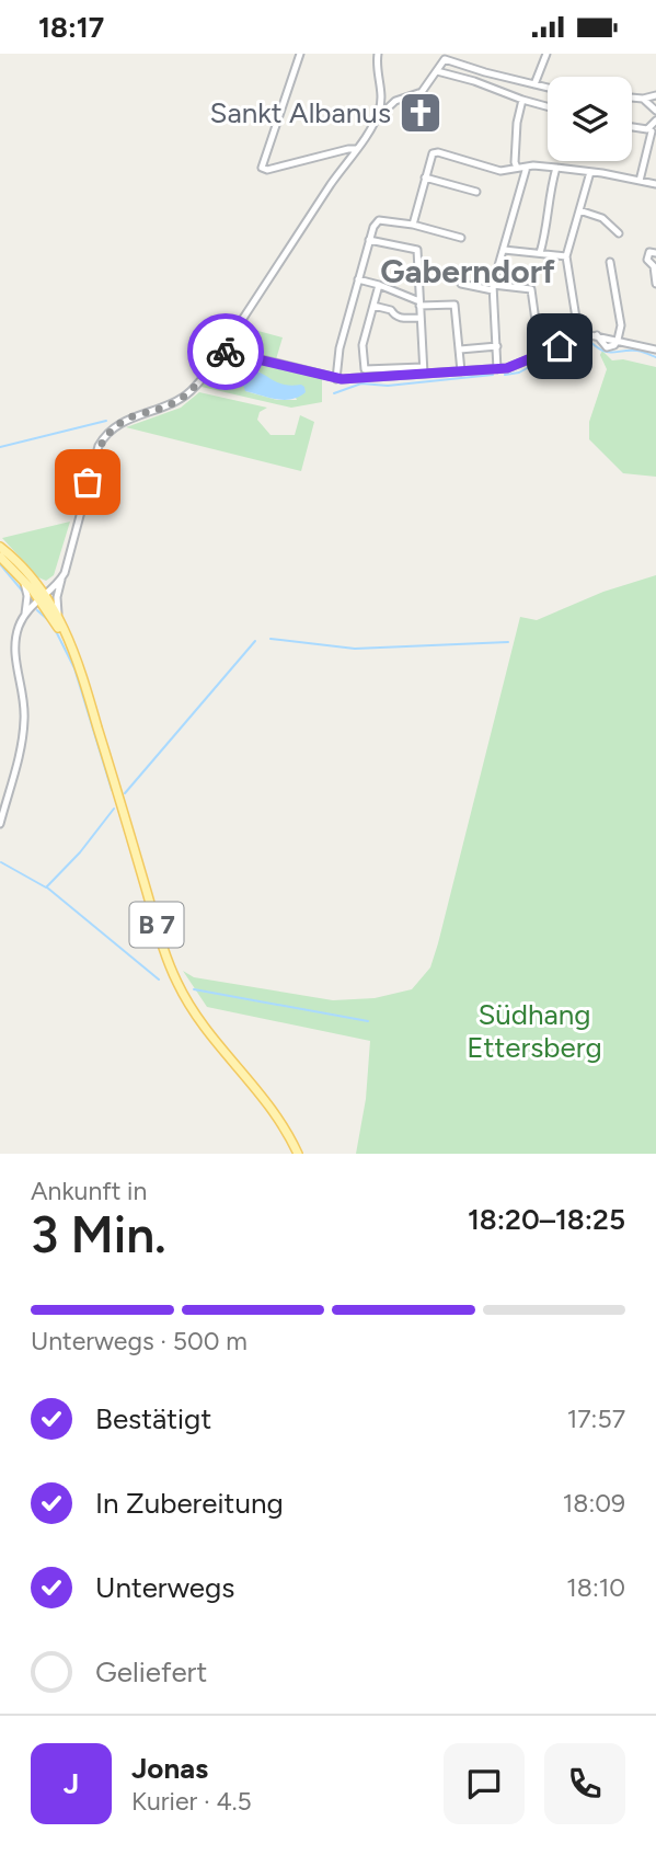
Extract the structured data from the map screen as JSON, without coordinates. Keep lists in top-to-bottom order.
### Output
{
  "streets": {
    "main road": ["B 7"]
  },
  "districts": ["Gaberndorf"],
  "parks": ["Südhang Ettersberg"],
  "places": {
    "church": ["Sankt Albanus"]
  },
  "page": {
    "status": "18:17",
    "heading": ["3 Min.", "Ankunft in", "18:20–18:25"],
    "panel": ["Jonas", "Kurier · 4.5"],
    "bar": "Unterwegs · 500 m",
    "list": [
      ["Bestätigt", "17:57"],
      ["In Zubereitung", "18:09"],
      ["Unterwegs", "18:10"],
      "Geliefert"
    ],
    "round": "J"
  }
}
